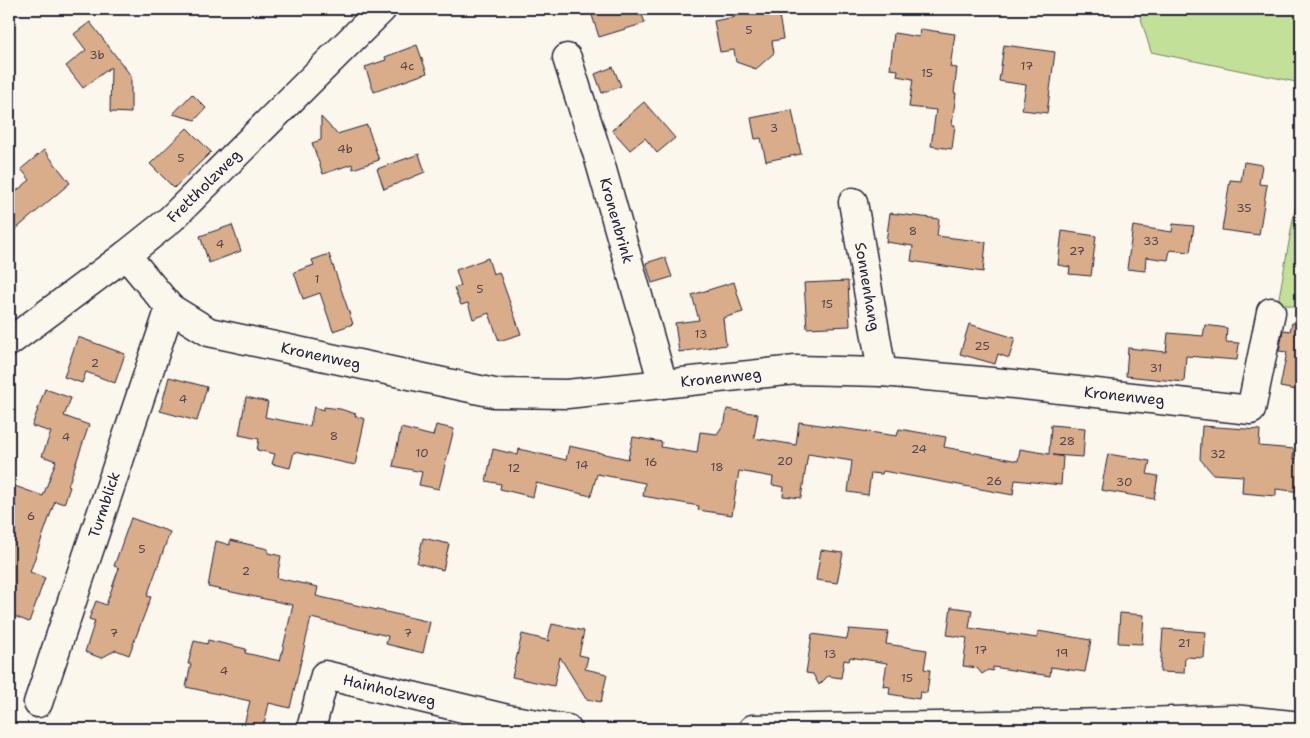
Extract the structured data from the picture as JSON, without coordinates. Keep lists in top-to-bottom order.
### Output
{
  "streets": {
    "street": [
      "Frettholzweg",
      "Kronenbrink",
      "Sonnenhang",
      "Kronenweg",
      "Turmblick",
      "Hainholzweg"
    ]
  },
  "crossings": [
    ["Frettholzweg", "Kronenweg"],
    ["Kronenbrink", "Kronenweg"],
    ["Sonnenhang", "Kronenweg"],
    ["Kronenweg", "Turmblick"]
  ],
  "house_numbers": [
    "5",
    "3b",
    "4c",
    "17",
    "15",
    "3",
    "4b",
    "5",
    "35",
    "8",
    "33",
    "4",
    "27",
    "1",
    "5",
    "15",
    "13",
    "25",
    "2",
    "31",
    "4",
    "8",
    "4",
    "28",
    "24",
    "10",
    "32",
    "20",
    "16",
    "14",
    "18",
    "12",
    "26",
    "30",
    "6",
    "5",
    "2",
    "7",
    "7",
    "21",
    "17",
    "19",
    "13",
    "4",
    "15"
  ]
}
